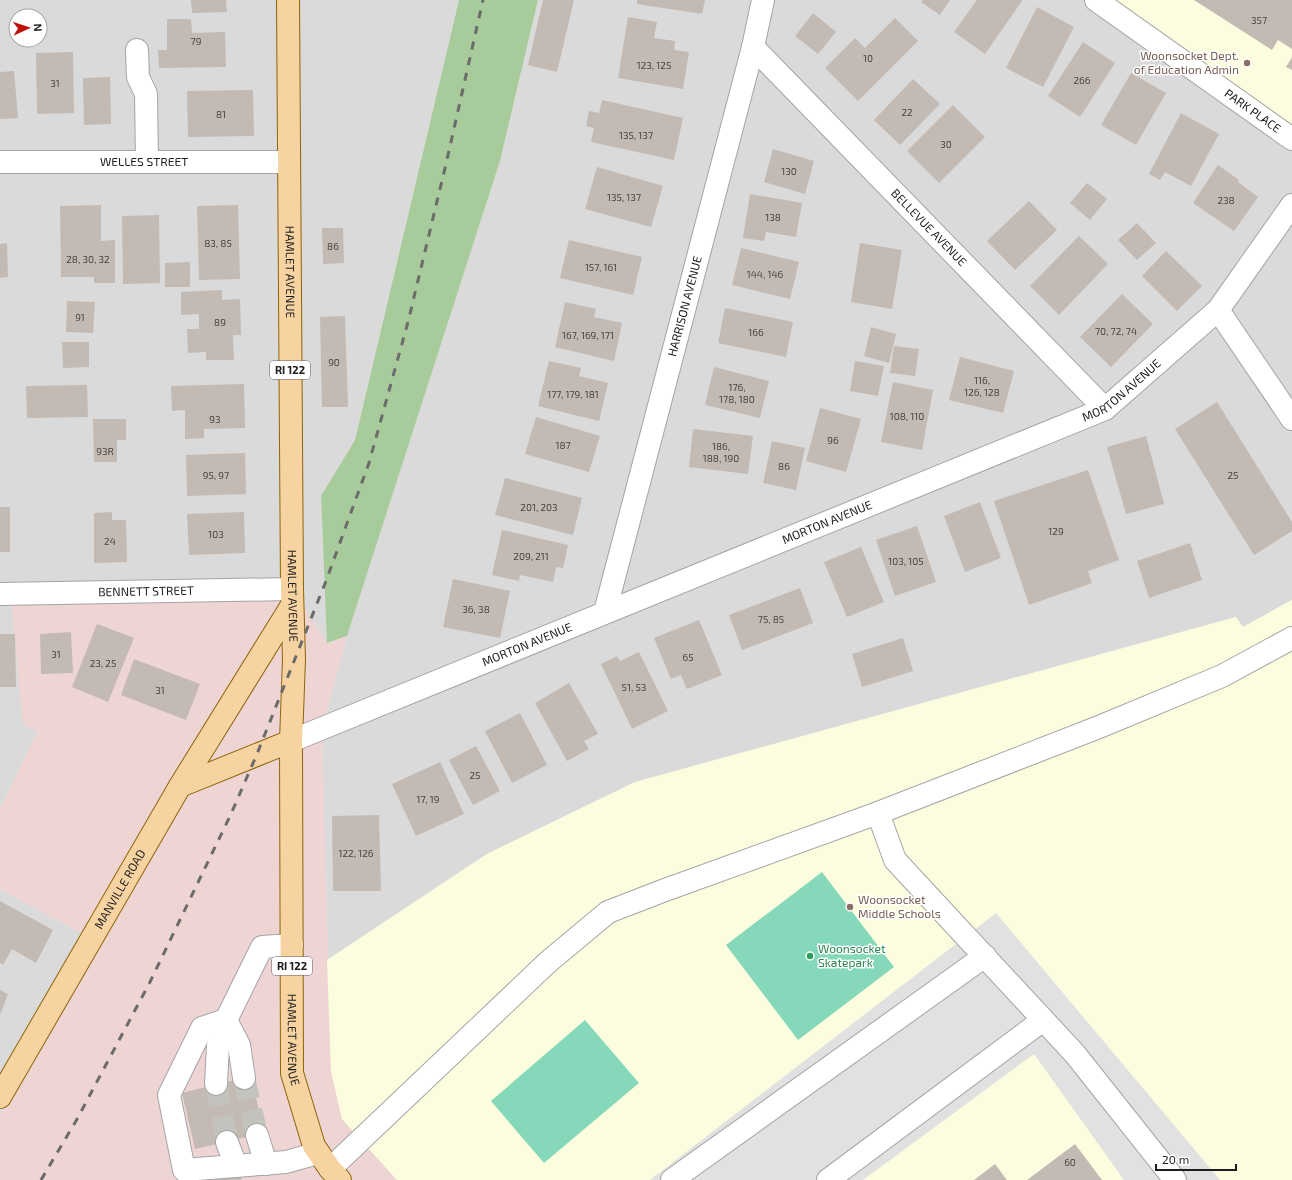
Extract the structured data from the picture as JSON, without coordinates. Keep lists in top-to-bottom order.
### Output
{
  "streets": {
    "main road": ["HAMLET AVENUE", "RI 122", "MANVILLE ROAD"],
    "street": [
      "PARK PLACE",
      "WELLES STREET",
      "BELLEVUE AVENUE",
      "HARRISON AVENUE",
      "MORTON AVENUE",
      "BENNETT STREET"
    ]
  },
  "crossings": [
    ["WELLES STREET", "HAMLET AVENUE"],
    ["BELLEVUE AVENUE", "HARRISON AVENUE"],
    ["BELLEVUE AVENUE", "MORTON AVENUE"],
    ["HAMLET AVENUE", "MORTON AVENUE"],
    ["HAMLET AVENUE", "BENNETT STREET"],
    ["HAMLET AVENUE", "MANVILLE ROAD"],
    ["HARRISON AVENUE", "MORTON AVENUE"],
    ["BENNETT STREET", "MANVILLE ROAD"]
  ],
  "places": ["Woonsocket Dept. of Education Admin", "Woonsocket Middle Schools", "Woonsocket Skatepark"],
  "house_numbers": [
    "357",
    "79",
    "10",
    "123, 125",
    "266",
    "31",
    "22",
    "81",
    "135, 137",
    "30",
    "130",
    "135, 137",
    "238",
    "138",
    "83, 85",
    "86",
    "28, 30, 32",
    "157, 161",
    "144, 146",
    "91",
    "89",
    "70, 72, 74",
    "166",
    "167, 169, 171",
    "90",
    "116, 126, 128",
    "176, 178, 180",
    "177, 179, 181",
    "108, 110",
    "93",
    "96",
    "187",
    "186, 188, 190",
    "93R",
    "86",
    "95, 97",
    "25",
    "201, 203",
    "129",
    "103",
    "24",
    "209, 211",
    "103, 105",
    "36, 38",
    "75, 85",
    "31",
    "65",
    "23, 25",
    "51, 53",
    "31",
    "25",
    "17, 19",
    "122, 126",
    "60"
  ],
  "scale_bar": "20 m",
  "north": "right"
}
